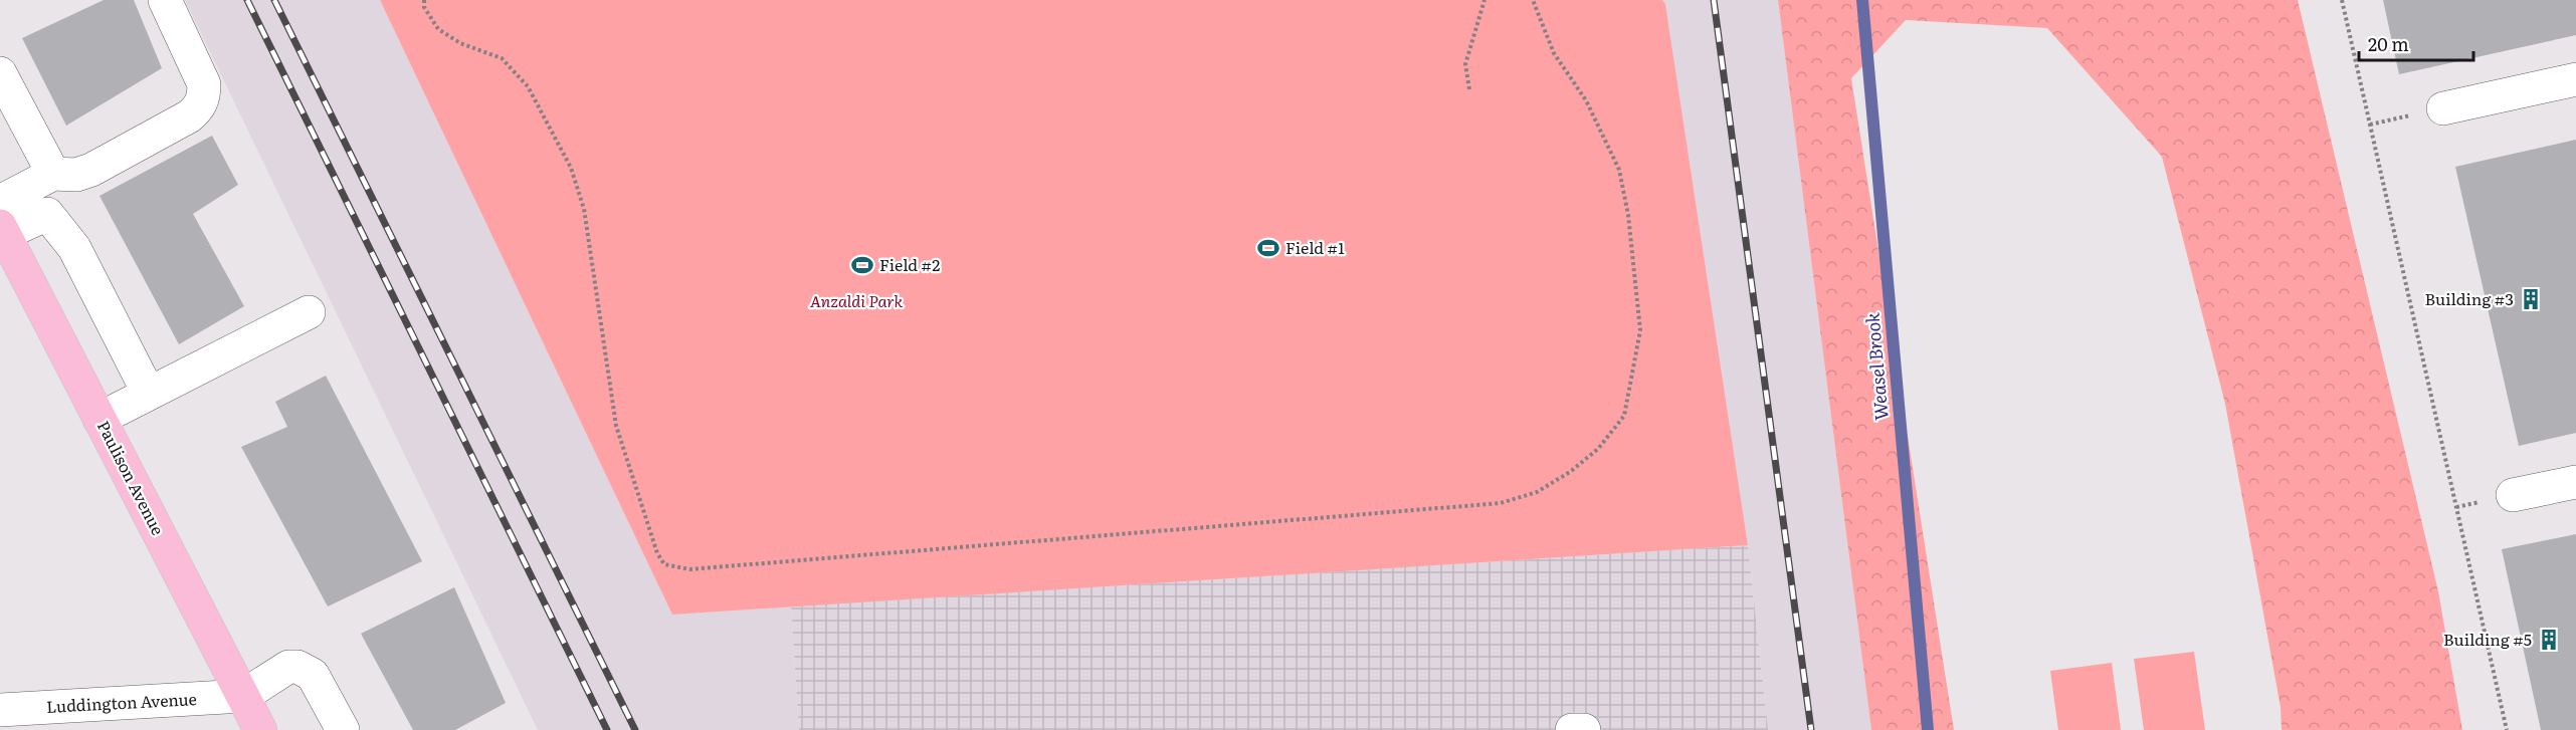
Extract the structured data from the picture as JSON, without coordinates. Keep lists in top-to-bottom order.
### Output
{
  "streets": {
    "main road": ["Paulison Avenue"],
    "street": ["Luddington Avenue"]
  },
  "crossings": [
    ["Paulison Avenue", "Luddington Avenue"]
  ],
  "water": ["Weasel Brook"],
  "parks": ["Anzaldi Park"],
  "places": {
    "sports": ["Field #1", "Field #2"],
    "building": ["Building #3", "Building #5"]
  },
  "scale_bar": "20 m"
}
